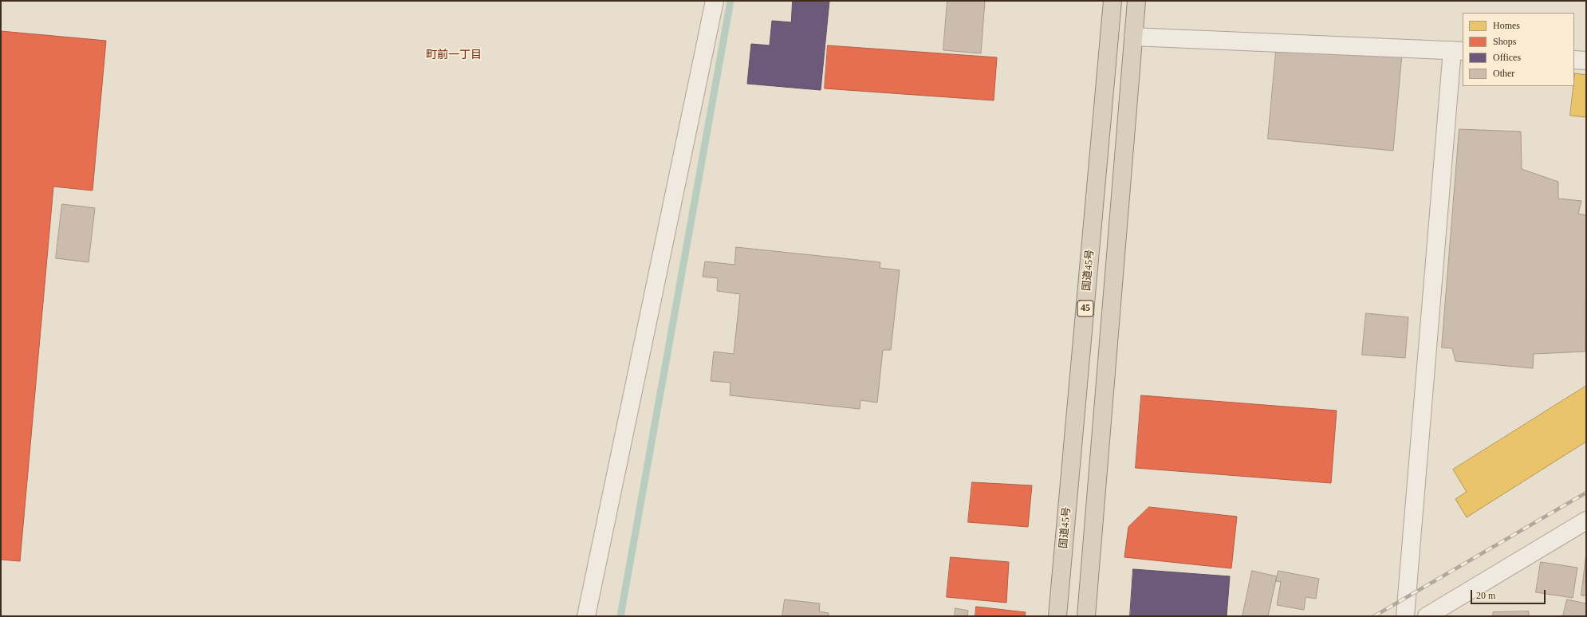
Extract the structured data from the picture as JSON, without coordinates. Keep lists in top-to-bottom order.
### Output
{
  "streets": {
    "highway": ["国道45号", "45"]
  },
  "districts": ["町前一丁目"],
  "legend": [
    "Homes",
    "Shops",
    "Offices",
    "Other"
  ],
  "scale_bar": "20 m"
}
